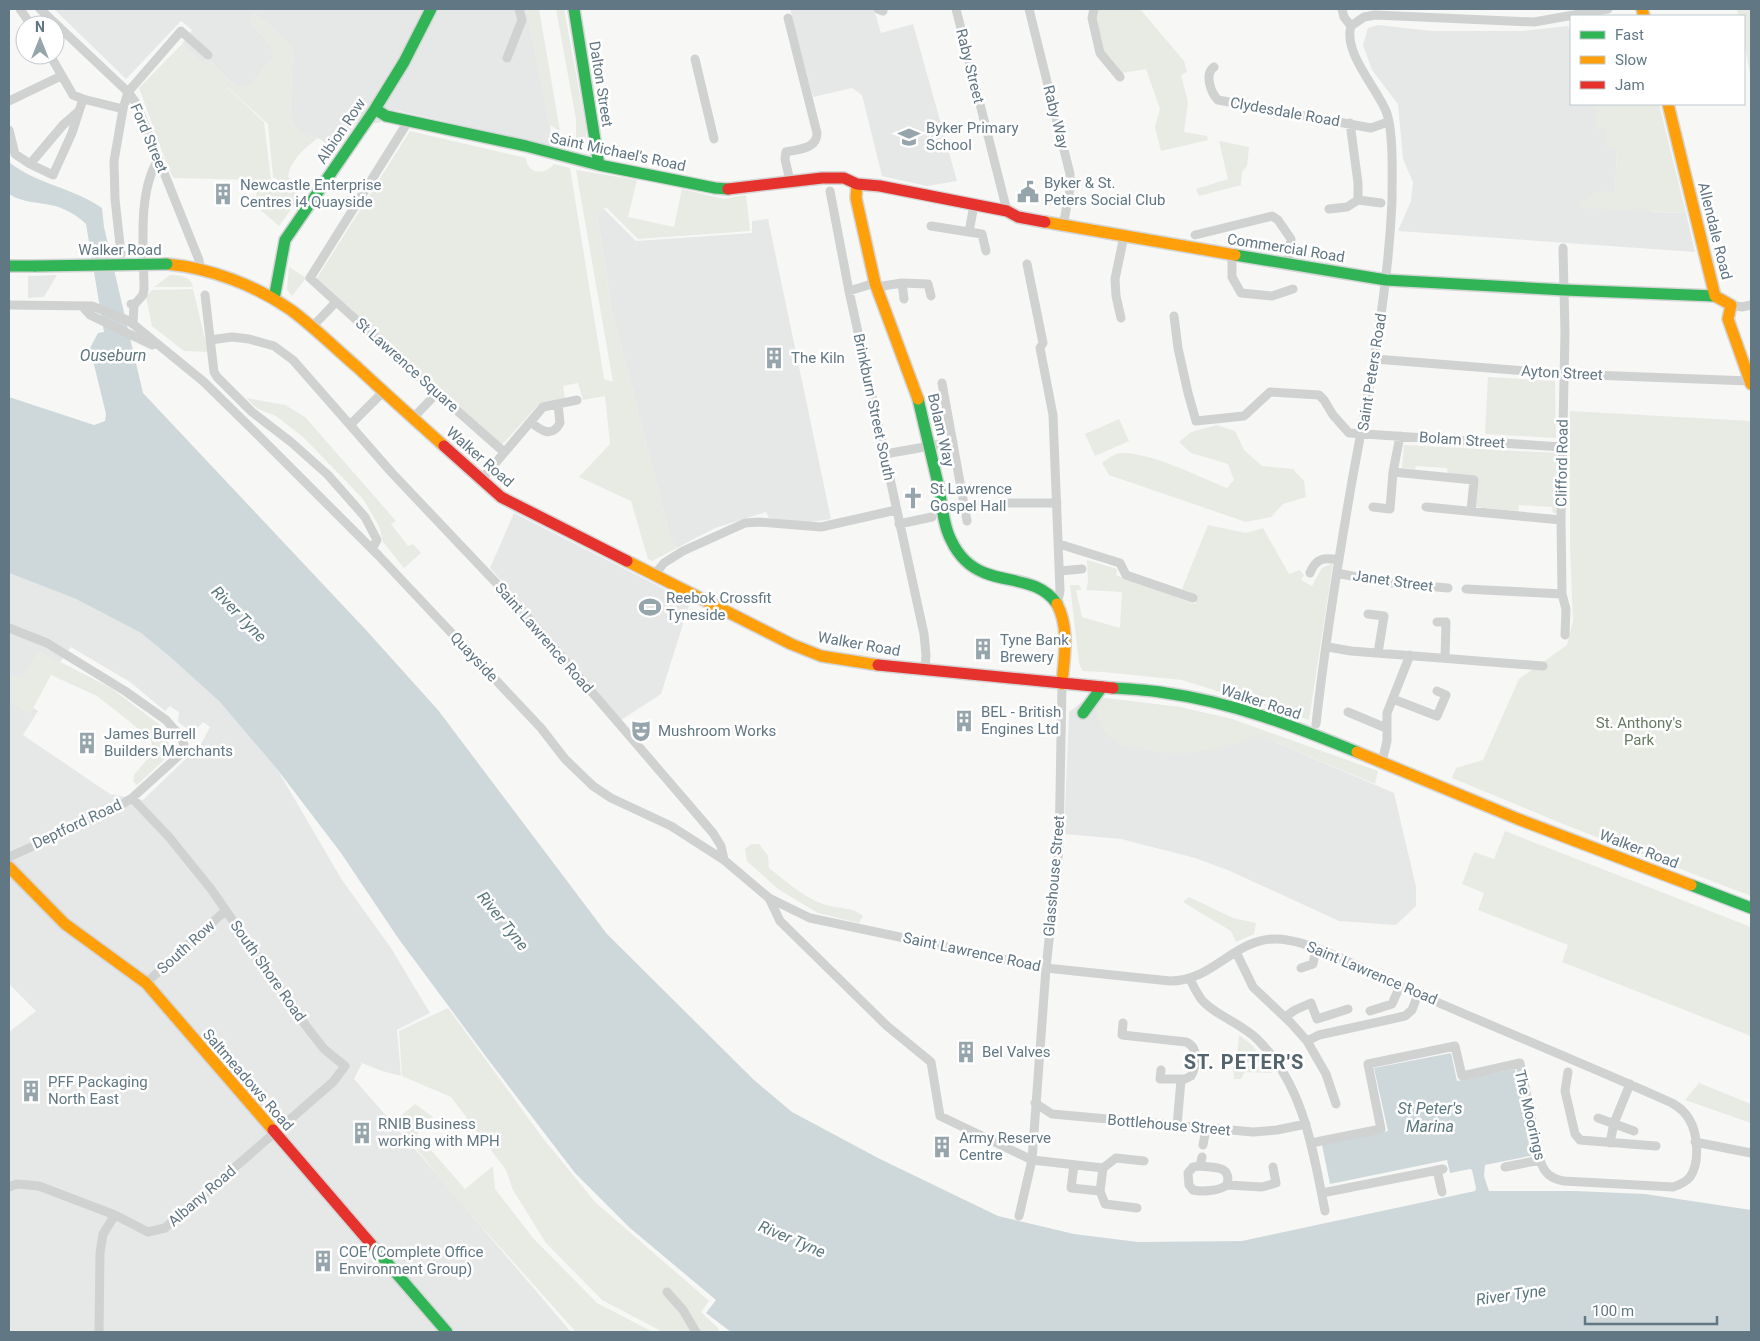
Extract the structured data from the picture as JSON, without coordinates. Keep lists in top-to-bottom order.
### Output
{
  "streets": {
    "street": [
      "Raby Street",
      "Dalton Street",
      "Clydesdale Road",
      "Raby Way",
      "Albion Row",
      "Ford Street",
      "Saint Michael's Road",
      "Allendale Road",
      "Commercial Road",
      "Walker Road",
      "St Lawrence Square",
      "Saint Peters Road",
      "Ayton Street",
      "Brinkburn Street South",
      "Bolam Way",
      "Bolam Street",
      "Clifford Road",
      "Janet Street",
      "Saint Lawrence Road",
      "Quayside",
      "Deptford Road",
      "Glasshouse Street",
      "South Row",
      "South Shore Road",
      "Saltmeadows Road",
      "The Moorings",
      "Bottlehouse Street",
      "Albany Road"
    ]
  },
  "crossings": [
    ["Raby Street", "Commercial Road"],
    ["Dalton Street", "Saint Michael's Road"],
    ["Clydesdale Road", "Saint Peters Road"],
    ["Raby Way", "Commercial Road"],
    ["Albion Row", "Saint Michael's Road"],
    ["Albion Row", "Walker Road"],
    ["Ford Street", "Walker Road"],
    ["Saint Michael's Road", "Commercial Road"],
    ["Saint Michael's Road", "St Lawrence Square"],
    ["Saint Michael's Road", "Bolam Way"],
    ["Allendale Road", "Commercial Road"],
    ["Commercial Road", "Saint Peters Road"],
    ["Commercial Road", "Bolam Way"],
    ["Commercial Road", "Clifford Road"],
    ["Walker Road", "Brinkburn Street South"],
    ["Walker Road", "Glasshouse Street"],
    ["Saint Peters Road", "Ayton Street"],
    ["Saint Peters Road", "Bolam Street"],
    ["Saint Peters Road", "Janet Street"],
    ["Ayton Street", "Clifford Road"],
    ["Bolam Street", "Clifford Road"],
    ["Saint Lawrence Road", "Quayside"],
    ["Saint Lawrence Road", "Glasshouse Street"],
    ["Saint Lawrence Road", "The Moorings"],
    ["Deptford Road", "South Shore Road"],
    ["Glasshouse Street", "Bottlehouse Street"],
    ["South Row", "South Shore Road"],
    ["South Row", "Saltmeadows Road"],
    ["South Shore Road", "Saltmeadows Road"],
    ["South Shore Road", "Albany Road"],
    ["Saltmeadows Road", "Albany Road"]
  ],
  "districts": ["ST. PETER'S"],
  "water": ["Ouseburn", "River Tyne", "St Peter's Marina"],
  "parks": ["St. Anthony's Park"],
  "places": {
    "school or university": ["Byker Primary School"],
    "public building": ["Byker & St. Peters Social Club"],
    "building": [
      "Newcastle Enterprise Centres i4 Quayside",
      "The Kiln",
      "Tyne Bank Brewery",
      "BEL - British Engines Ltd",
      "James Burrell Builders Merchants",
      "Bel Valves",
      "PFF Packaging North East",
      "RNIB Business working with MPH",
      "Army Reserve Centre",
      "COE (Complete Office Environment Group)"
    ],
    "church": ["St Lawrence Gospel Hall"],
    "sports": ["Reebok Crossfit Tyneside"],
    "theatre": ["Mushroom Works"]
  },
  "legend": ["Fast", "Slow", "Jam"],
  "scale_bar": "100 m",
  "north": "top"
}
